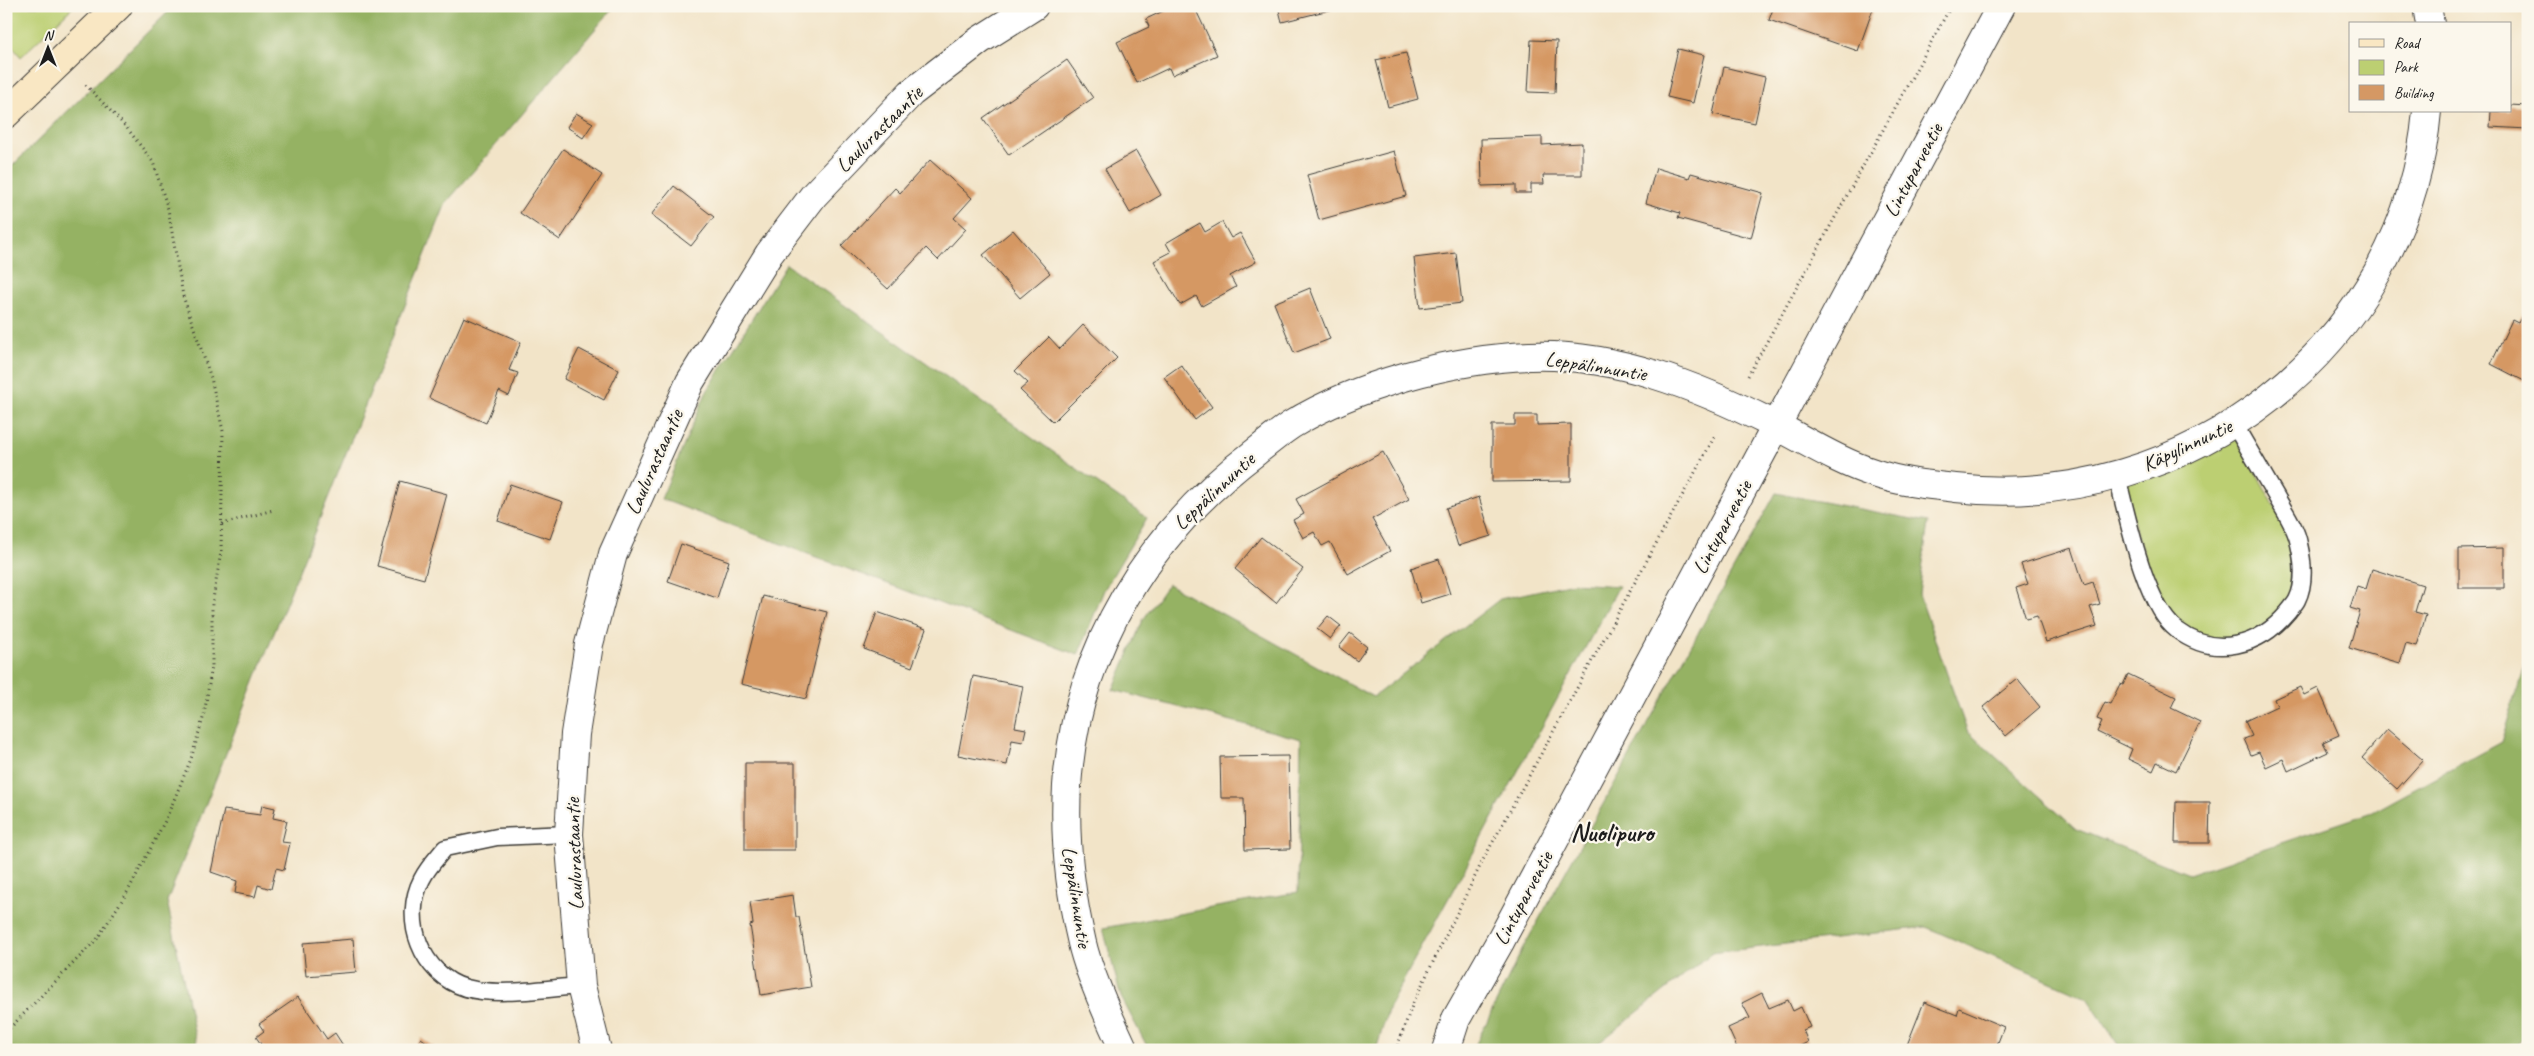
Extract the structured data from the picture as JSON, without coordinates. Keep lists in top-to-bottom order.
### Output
{
  "streets": {
    "street": [
      "Laulurastaantie",
      "Lintuparventie",
      "Leppälinnuntie",
      "Käpylinnuntie"
    ]
  },
  "crossings": [
    ["Lintuparventie", "Leppälinnuntie"],
    ["Lintuparventie", "Käpylinnuntie"],
    ["Leppälinnuntie", "Käpylinnuntie"]
  ],
  "districts": ["Nuolipuro"],
  "legend": ["Road", "Park", "Building"],
  "north": "top"
}
